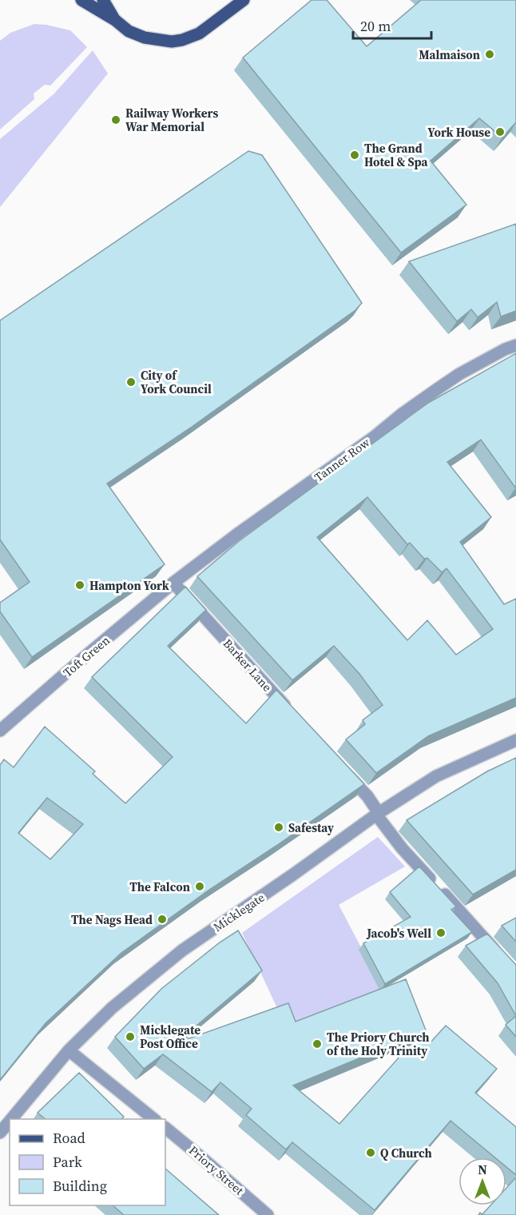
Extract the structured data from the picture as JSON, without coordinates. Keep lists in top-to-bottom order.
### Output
{
  "streets": {
    "street": [
      "Tanner Row",
      "Toft Green",
      "Barker Lane",
      "Micklegate",
      "Priory Street"
    ]
  },
  "crossings": [
    ["Tanner Row", "Toft Green"],
    ["Tanner Row", "Barker Lane"],
    ["Toft Green", "Barker Lane"]
  ],
  "places": [
    "Malmaison",
    "Railway Workers War Memorial",
    "York House",
    "The Grand Hotel & Spa",
    "City of York Council",
    "Hampton York",
    "Safestay",
    "The Falcon",
    "The Nags Head",
    "Jacob's Well",
    "Micklegate Post Office",
    "The Priory Church of the Holy Trinity",
    "Q Church"
  ],
  "legend": ["Road", "Park", "Building"],
  "scale_bar": "20 m",
  "north": "top"
}
